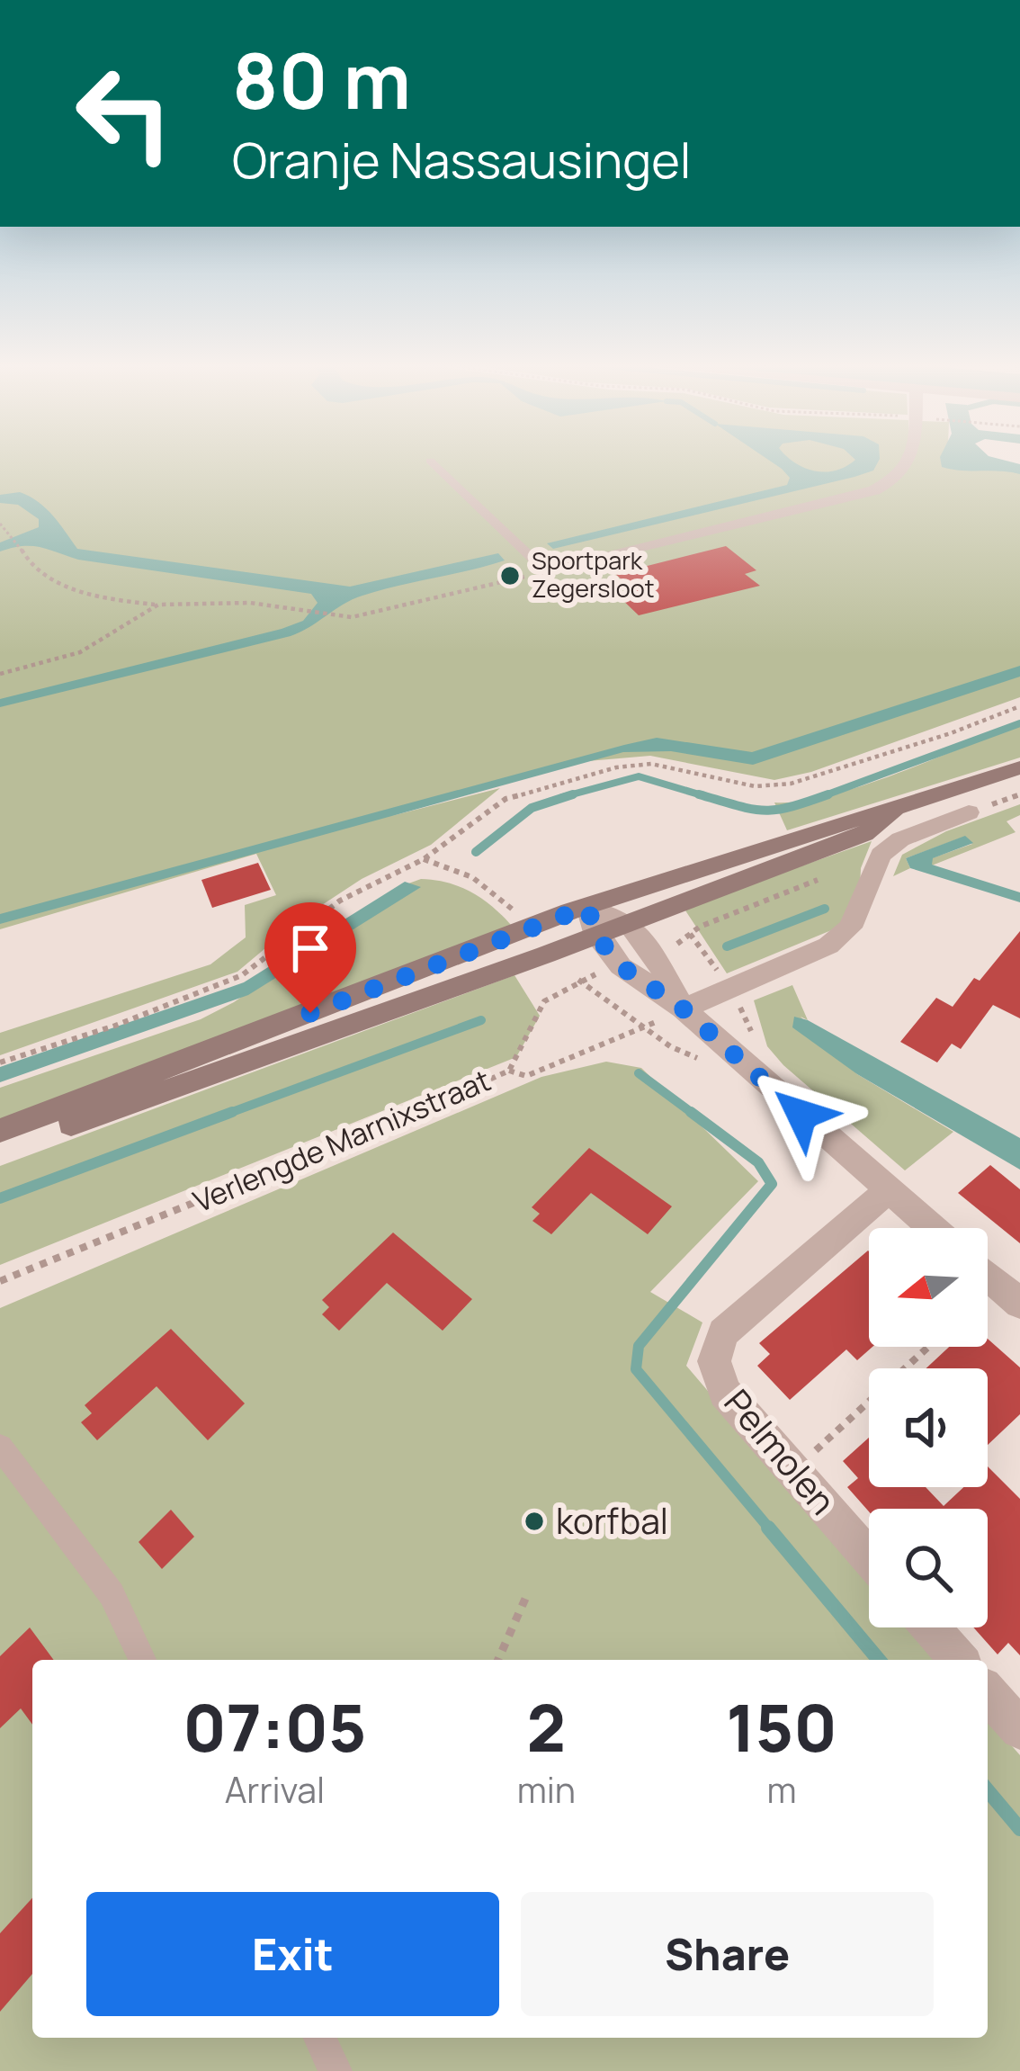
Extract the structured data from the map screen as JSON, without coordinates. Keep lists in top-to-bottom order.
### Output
{
  "streets": {
    "street": ["Pelmolen"],
    "path": ["Verlengde Marnixstraat"]
  },
  "places": ["Sportpark Zegersloot", "korfbal"],
  "north": "left",
  "page": {
    "turn": ["80 m", "Oranje Nassausingel"],
    "eta": [
      "07:05",
      "Arrival",
      "2",
      "min",
      "150",
      "m"
    ],
    "buttons": ["Exit", "Share"]
  }
}
